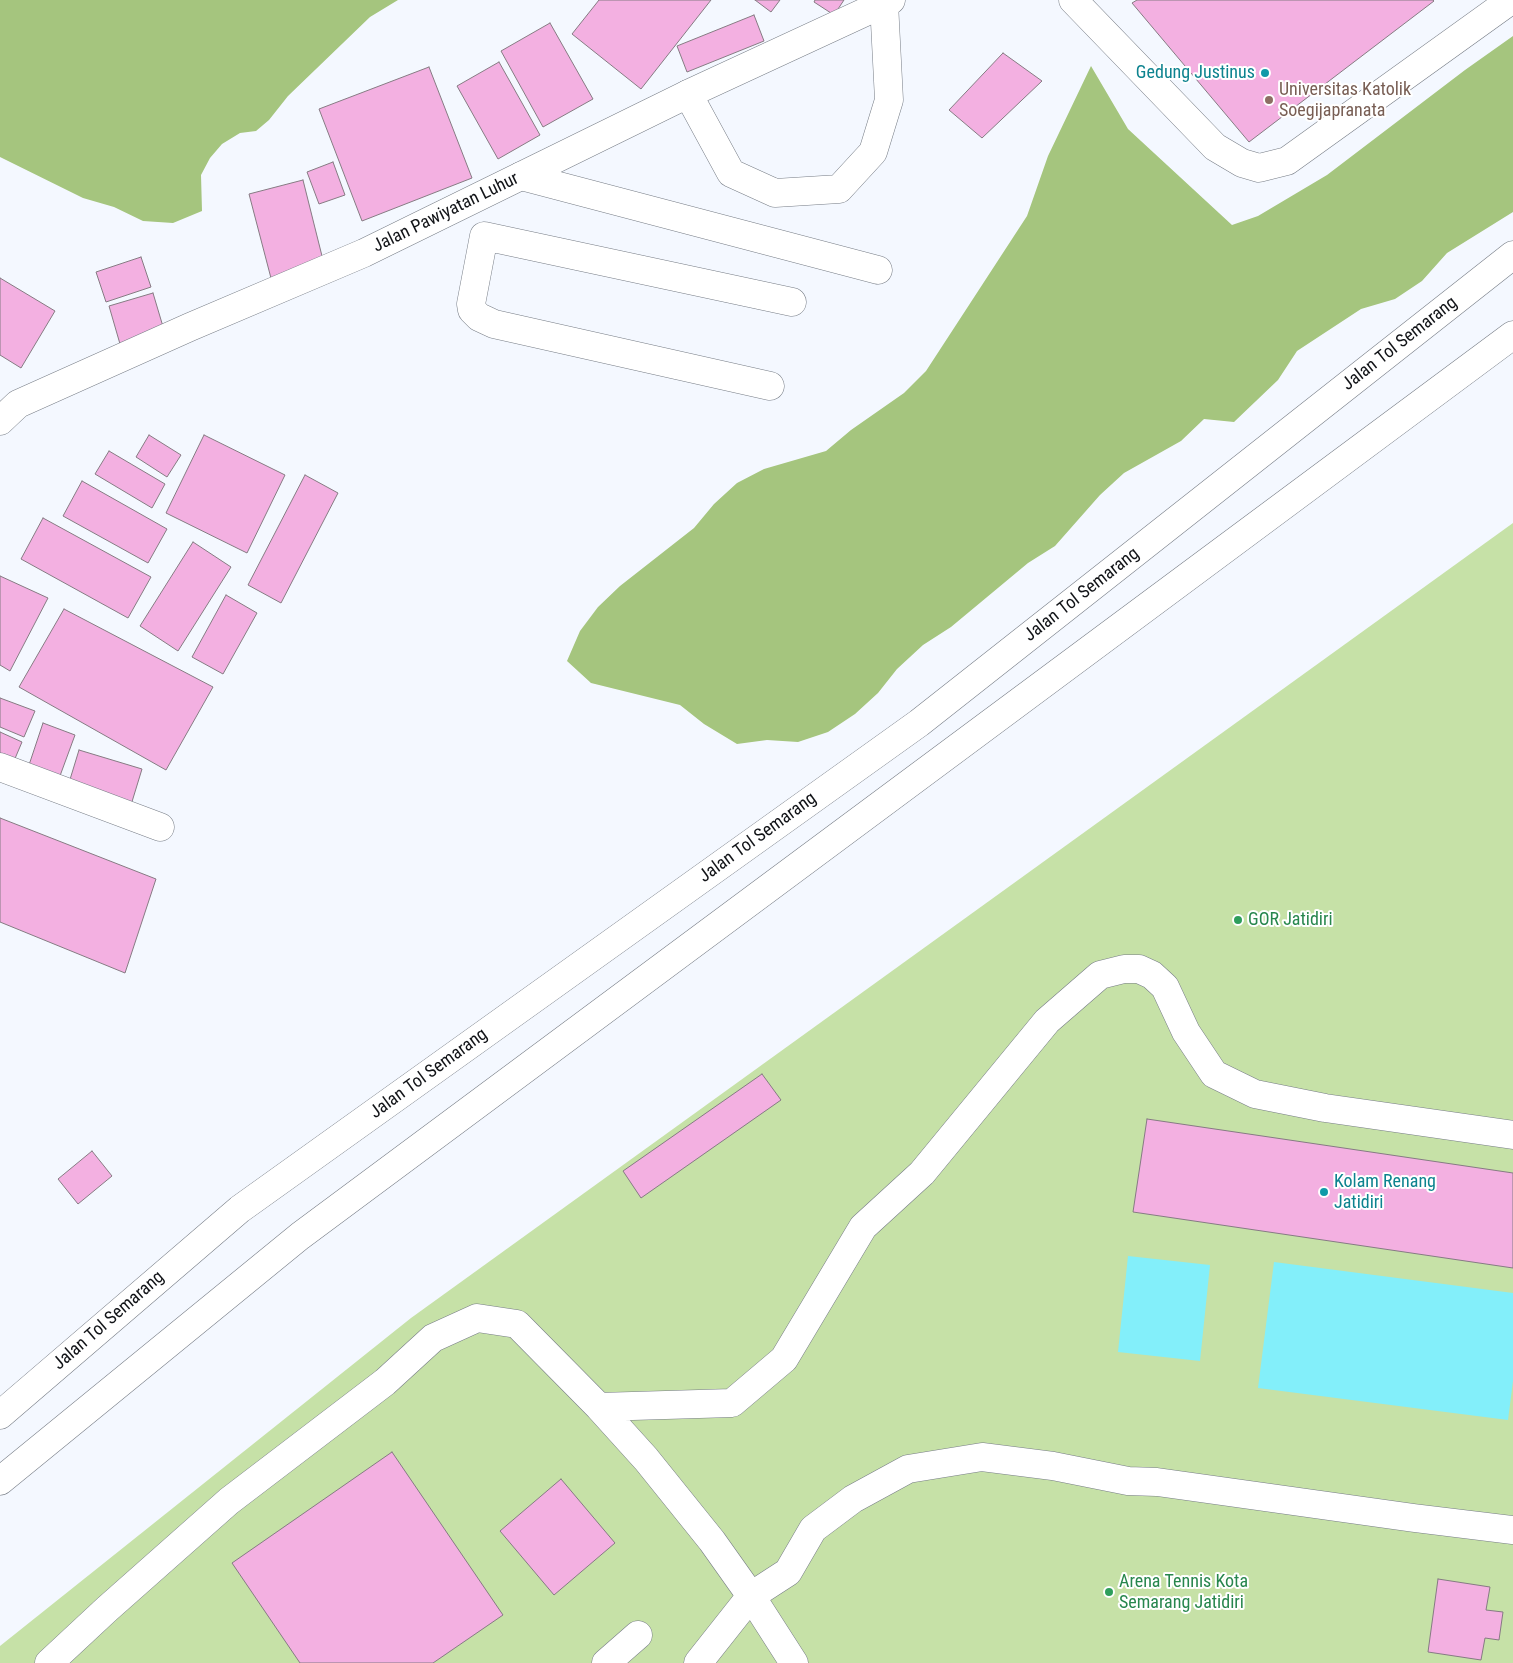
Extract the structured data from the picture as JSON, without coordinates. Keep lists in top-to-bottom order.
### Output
{
  "streets": {
    "main road": ["Jalan Pawiyatan Luhur", "Jalan Tol Semarang"]
  },
  "places": [
    "Gedung Justinus",
    "Universitas Katolik Soegijapranata",
    "GOR Jatidiri",
    "Kolam Renang Jatidiri",
    "Arena Tennis Kota Semarang Jatidiri"
  ]
}
